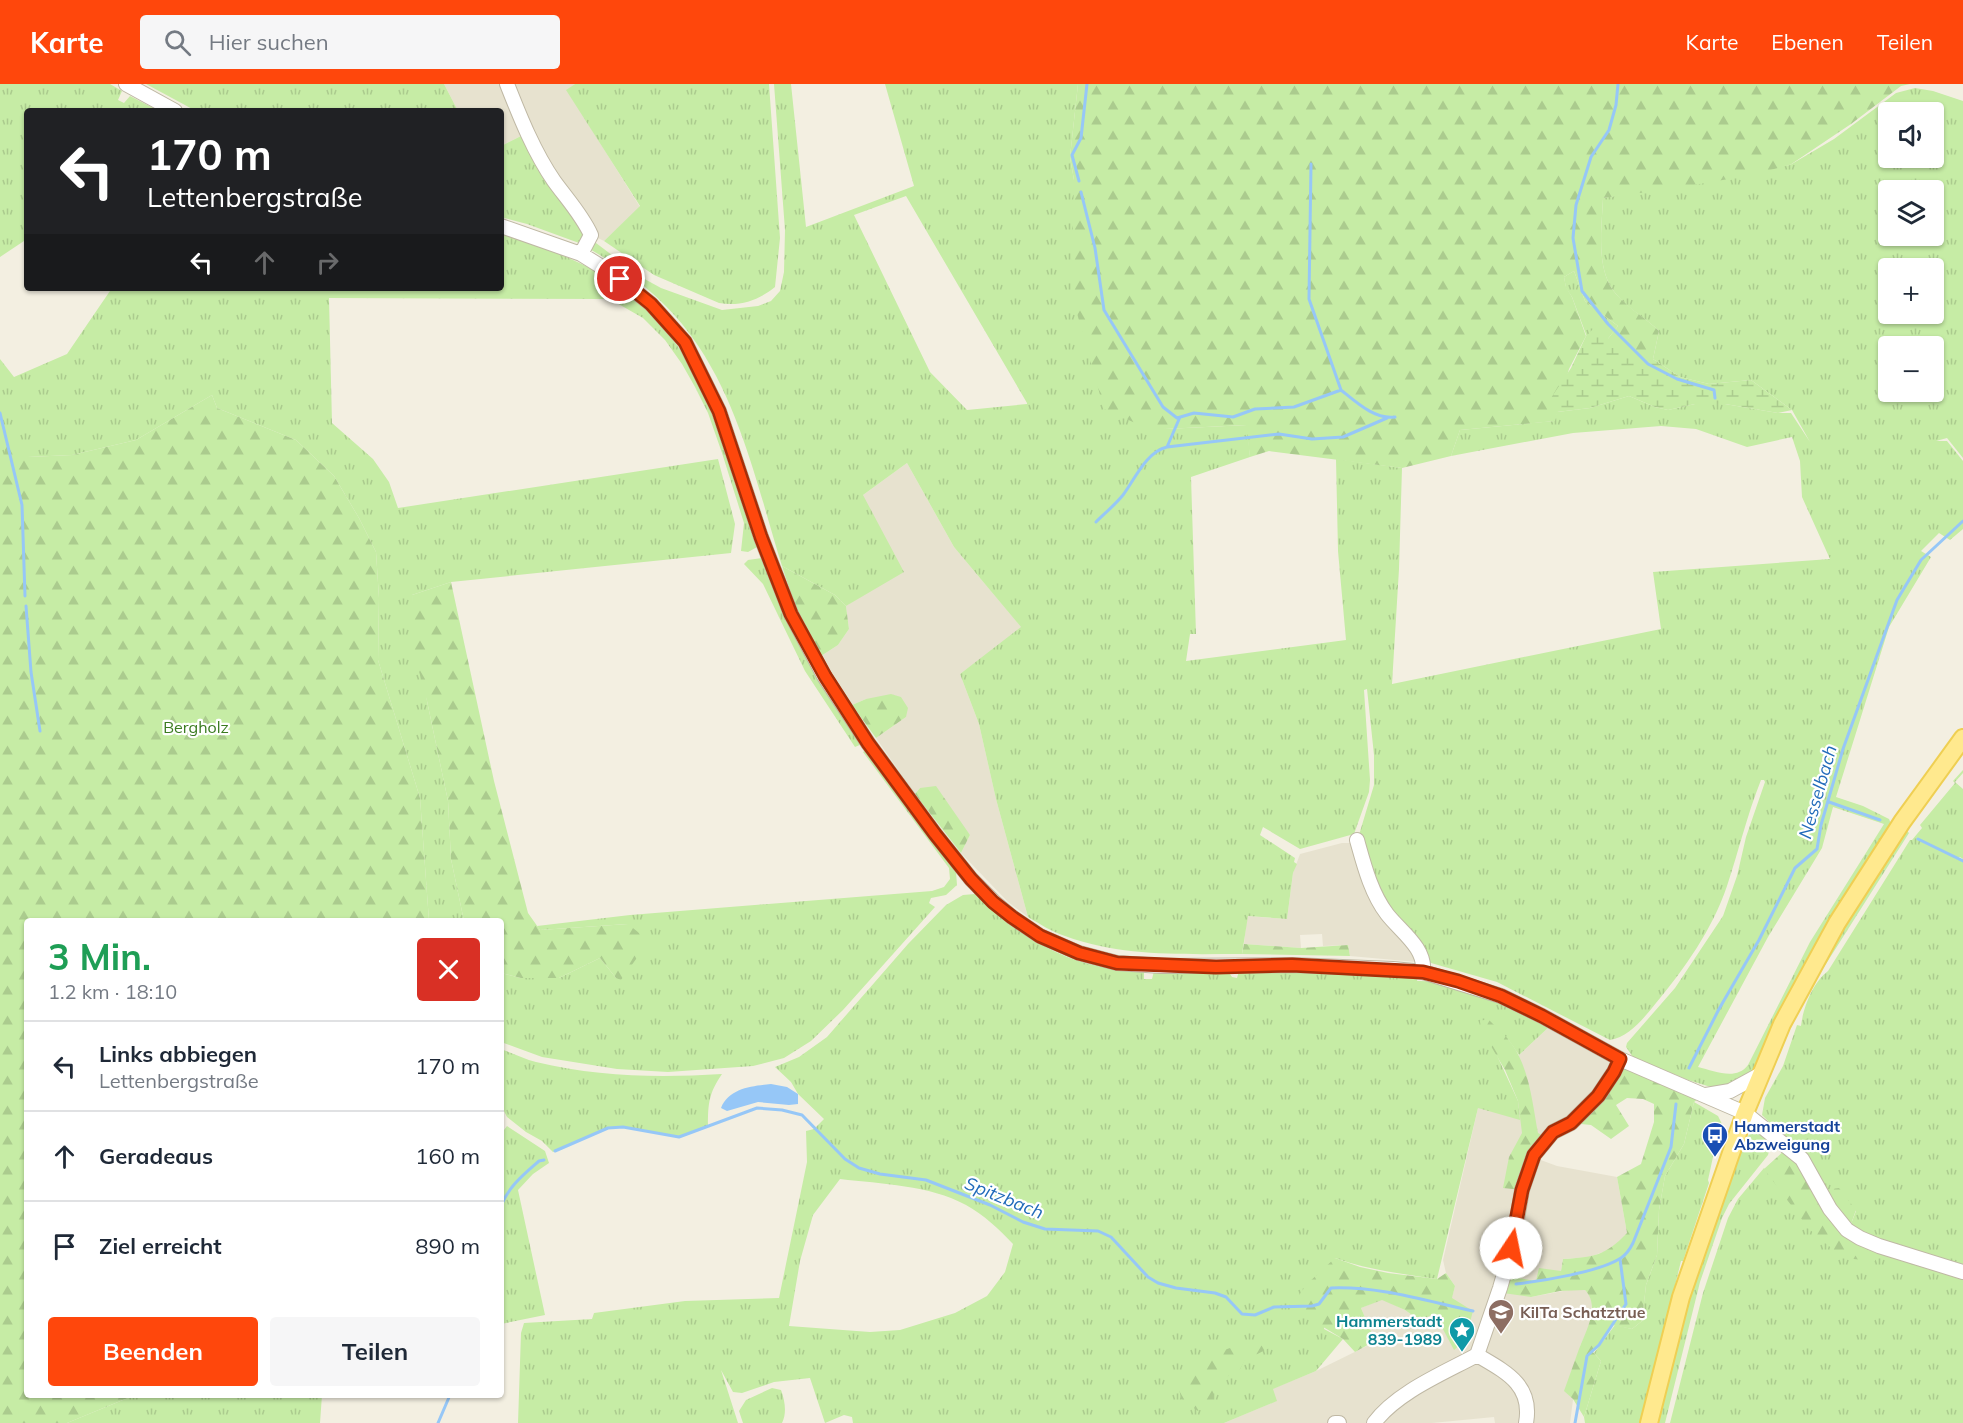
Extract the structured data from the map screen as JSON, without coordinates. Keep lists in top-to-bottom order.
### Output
{
  "water": ["Nesselbach", "Spitzbach"],
  "parks": ["Bergholz"],
  "places": {
    "bus stop": ["Hammerstadt Abzweigung"],
    "school or university": ["KiITa Schatztrue"],
    "place": ["Hammerstadt 839-1989"]
  },
  "page": {
    "header": "Karte",
    "search": "Hier suchen",
    "nav": ["Karte", "Ebenen", "Teilen"],
    "map_buttons": ["+", "−"],
    "turn": ["170 m", "Lettenbergstraße"],
    "heading": ["3 Min.", "1.2 km · 18:10"],
    "list": [
      {
        "name": "Links abbiegen",
        "note": "Lettenbergstraße",
        "value": "170 m"
      },
      {
        "name": "Geradeaus",
        "value": "160 m"
      },
      {
        "name": "Ziel erreicht",
        "value": "890 m"
      }
    ],
    "buttons": ["Beenden", "Teilen"]
  }
}
